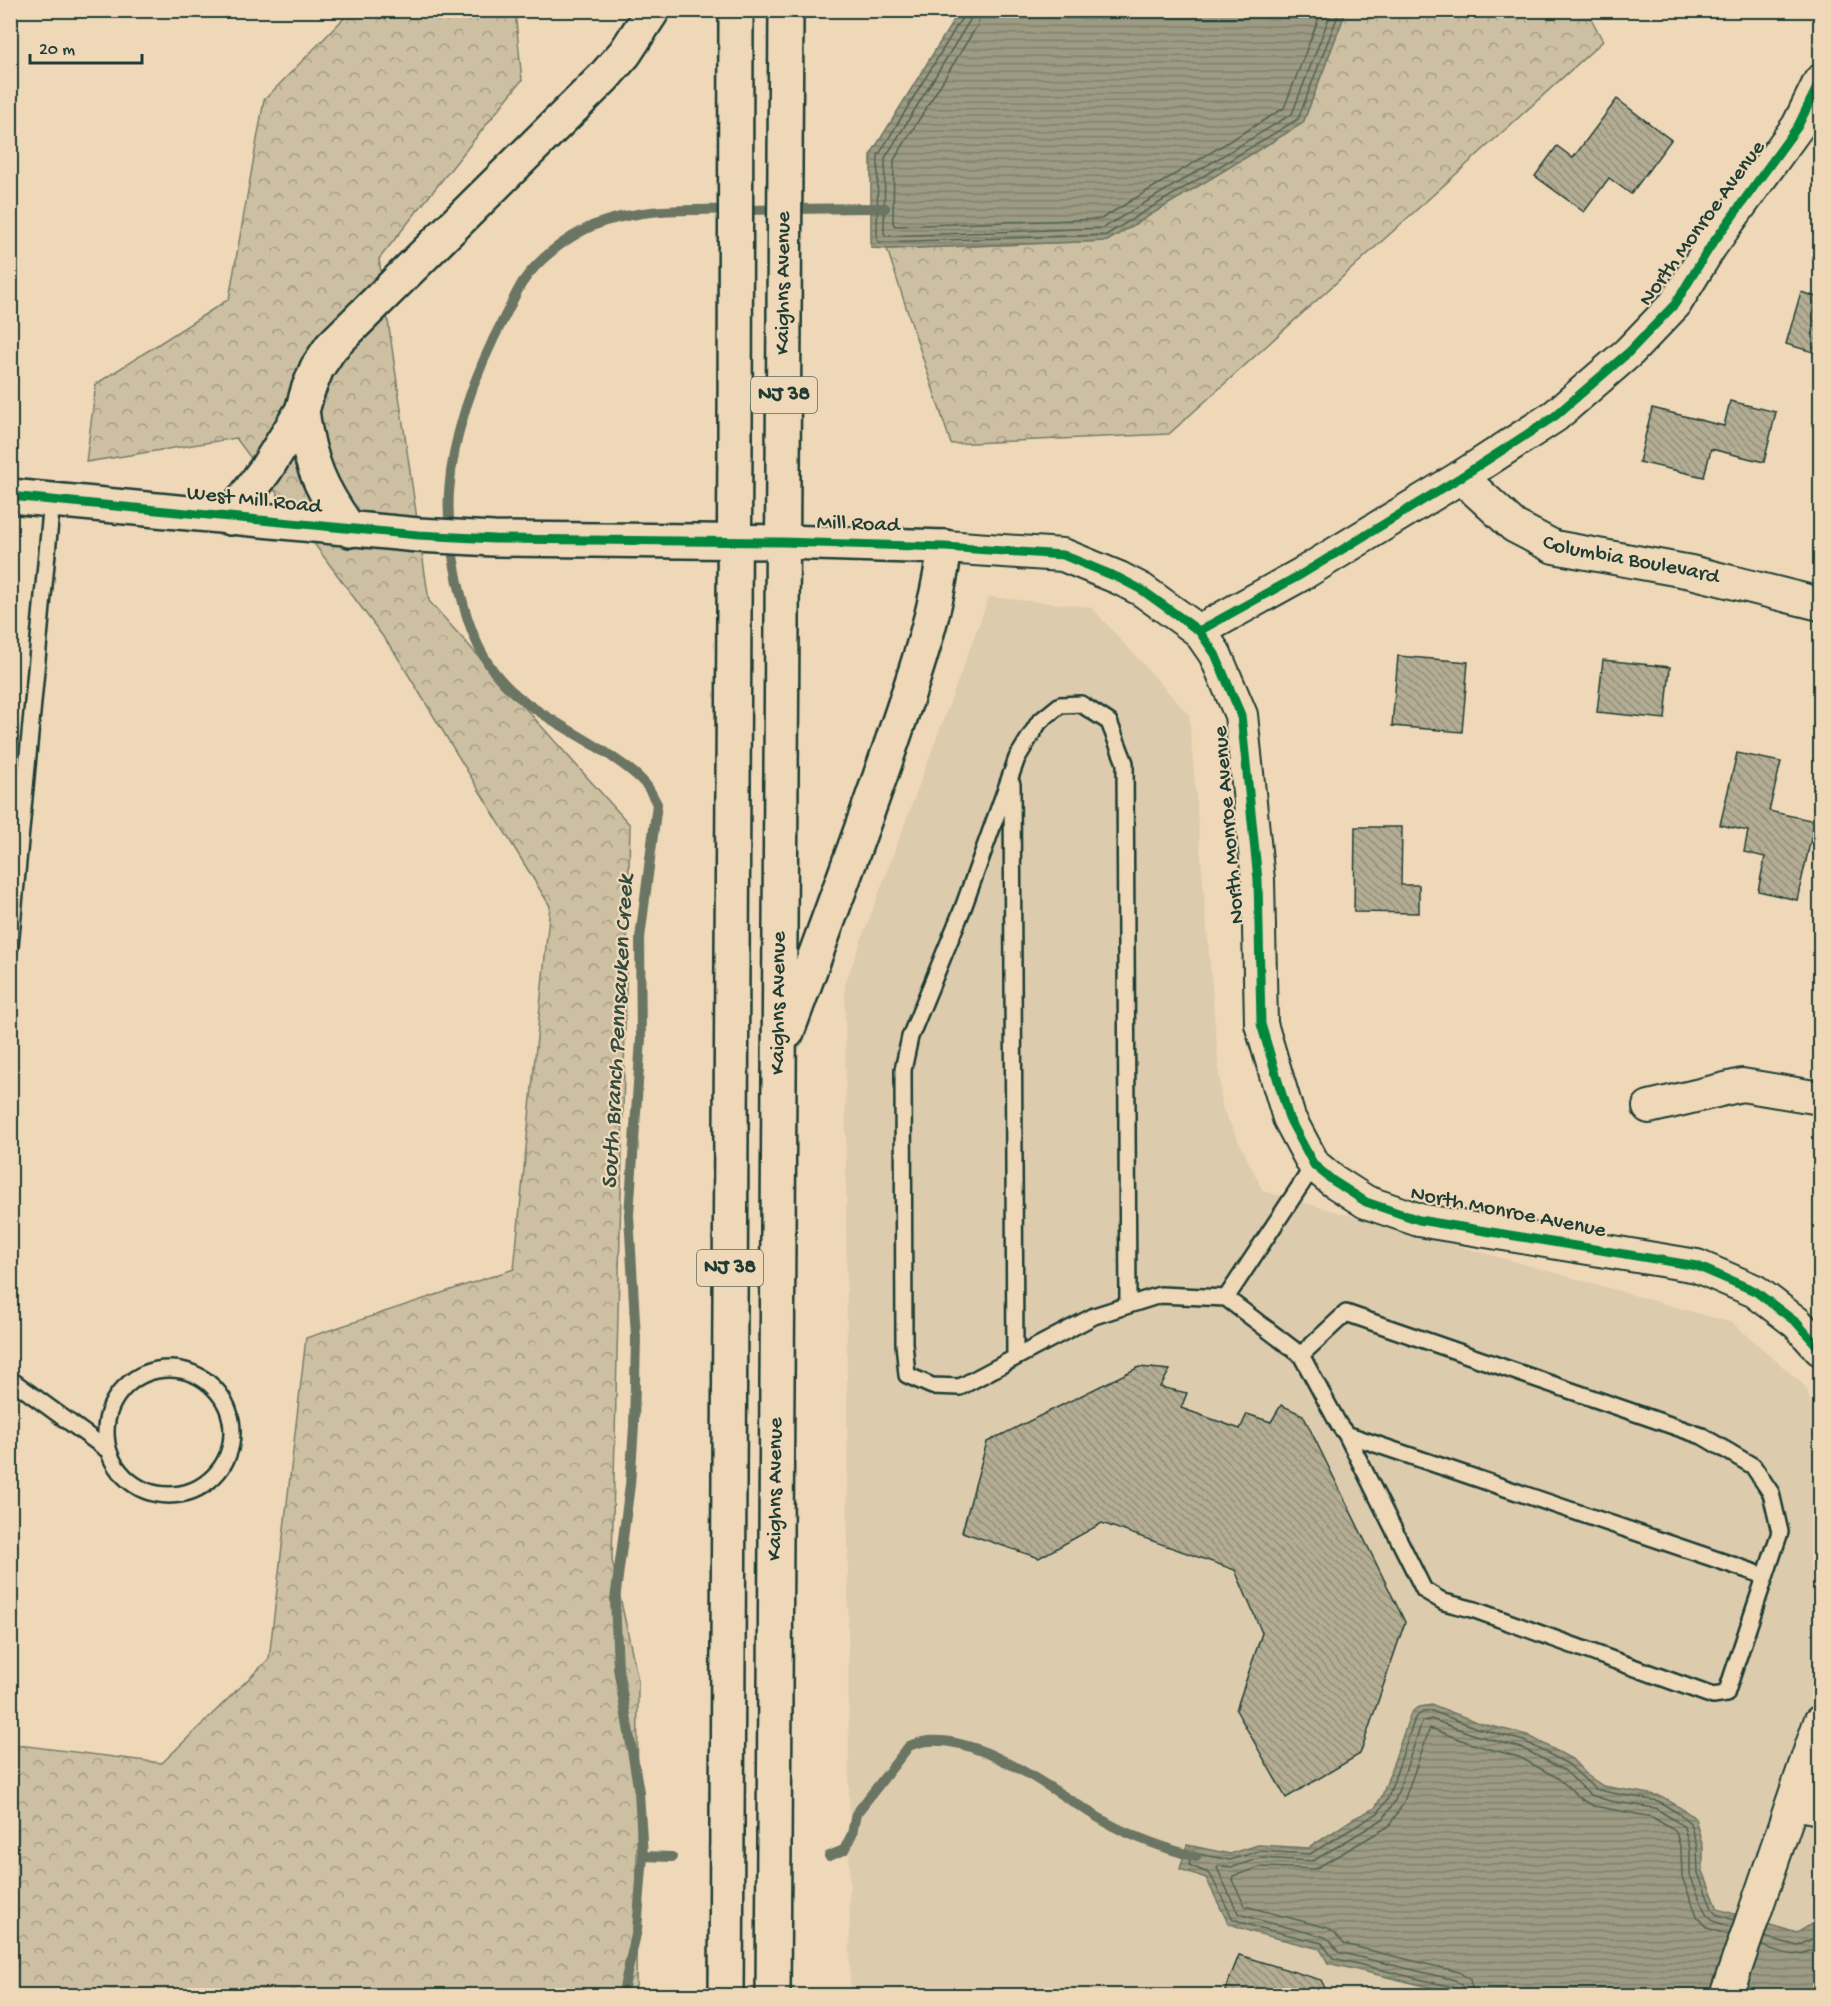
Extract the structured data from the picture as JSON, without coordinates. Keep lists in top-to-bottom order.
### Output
{
  "streets": {
    "main road": [
      "Kaighns Avenue",
      "NJ 38",
      "West Mill Road",
      "Mill Road"
    ],
    "street": ["North Monroe Avenue", "Columbia Boulevard"]
  },
  "crossings": [
    ["North Monroe Avenue", "Mill Road"],
    ["North Monroe Avenue", "Columbia Boulevard"],
    ["Kaighns Avenue", "Mill Road"],
    ["West Mill Road", "Mill Road"]
  ],
  "water": ["South Branch Pennsauken Creek"],
  "scale_bar": "20 m"
}
